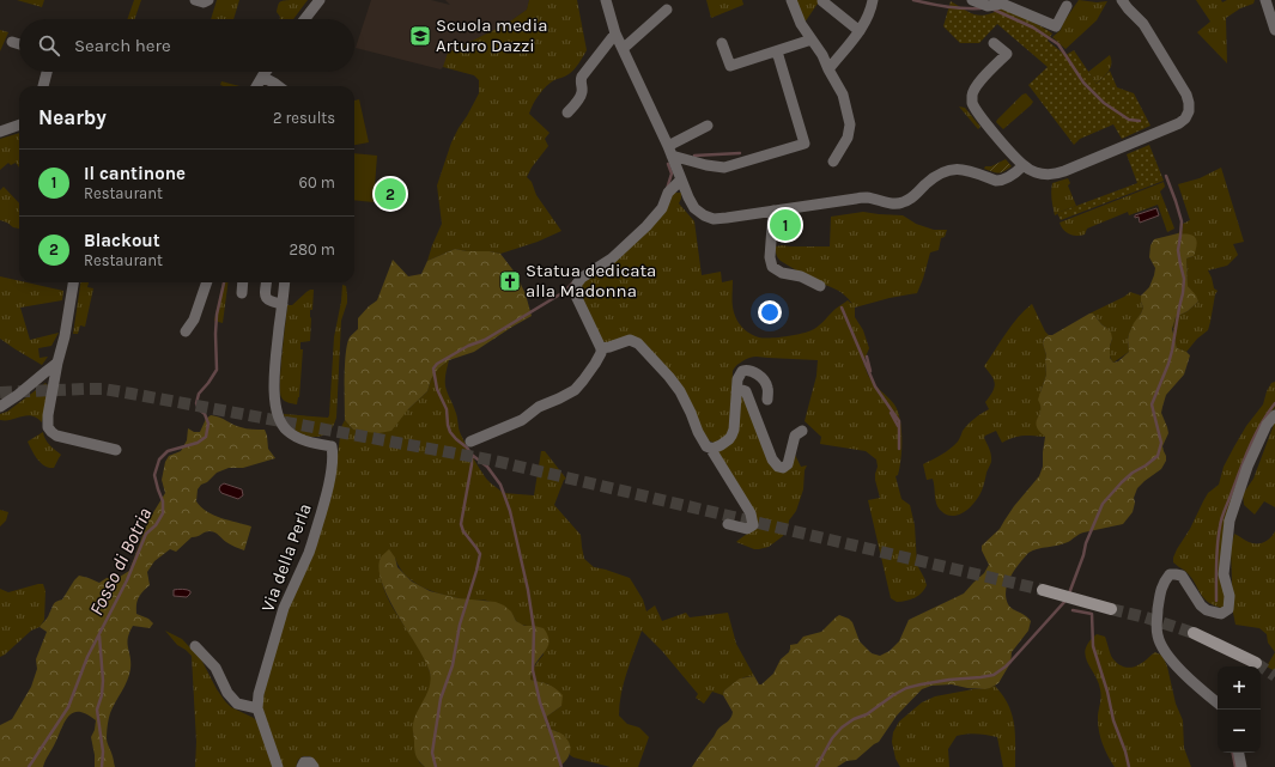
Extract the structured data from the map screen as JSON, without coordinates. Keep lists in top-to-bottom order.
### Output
{
  "streets": {
    "street": ["Via della Perla"]
  },
  "water": ["Fosso di Botria"],
  "places": {
    "school or university": ["Scuola media Arturo Dazzi"],
    "church": ["Statua dedicata alla Madonna"]
  },
  "page": {
    "search": "Search here",
    "heading": ["Nearby", "2 results"],
    "list": [
      {
        "mark": "1",
        "name": "Il cantinone",
        "note": "Restaurant",
        "value": "60 m"
      },
      {
        "mark": "2",
        "name": "Blackout",
        "note": "Restaurant",
        "value": "280 m"
      }
    ],
    "pins": ["2", "1"],
    "map_buttons": ["+", "−"]
  }
}
